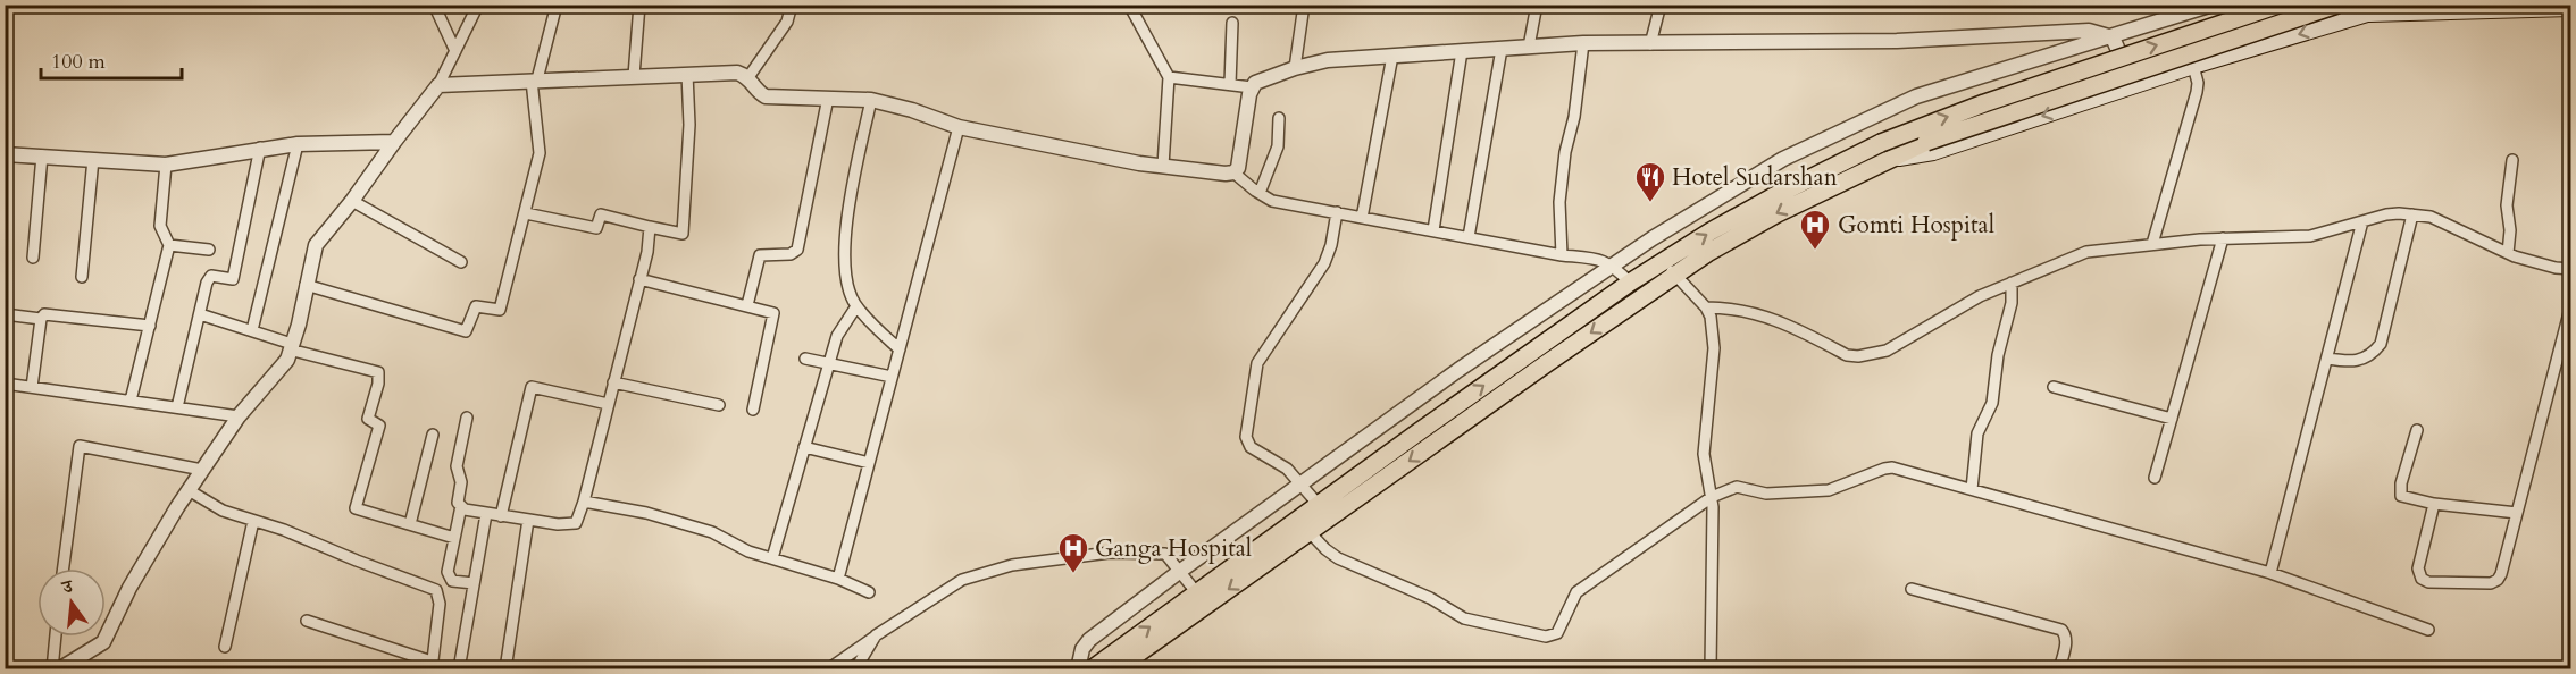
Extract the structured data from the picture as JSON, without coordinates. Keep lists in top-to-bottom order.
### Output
{
  "places": {
    "restaurant": ["Hotel Sudarshan"],
    "hospital": ["Gomti Hospital", "Ganga Hospital"]
  },
  "scale_bar": "100 m",
  "north": "top"
}
